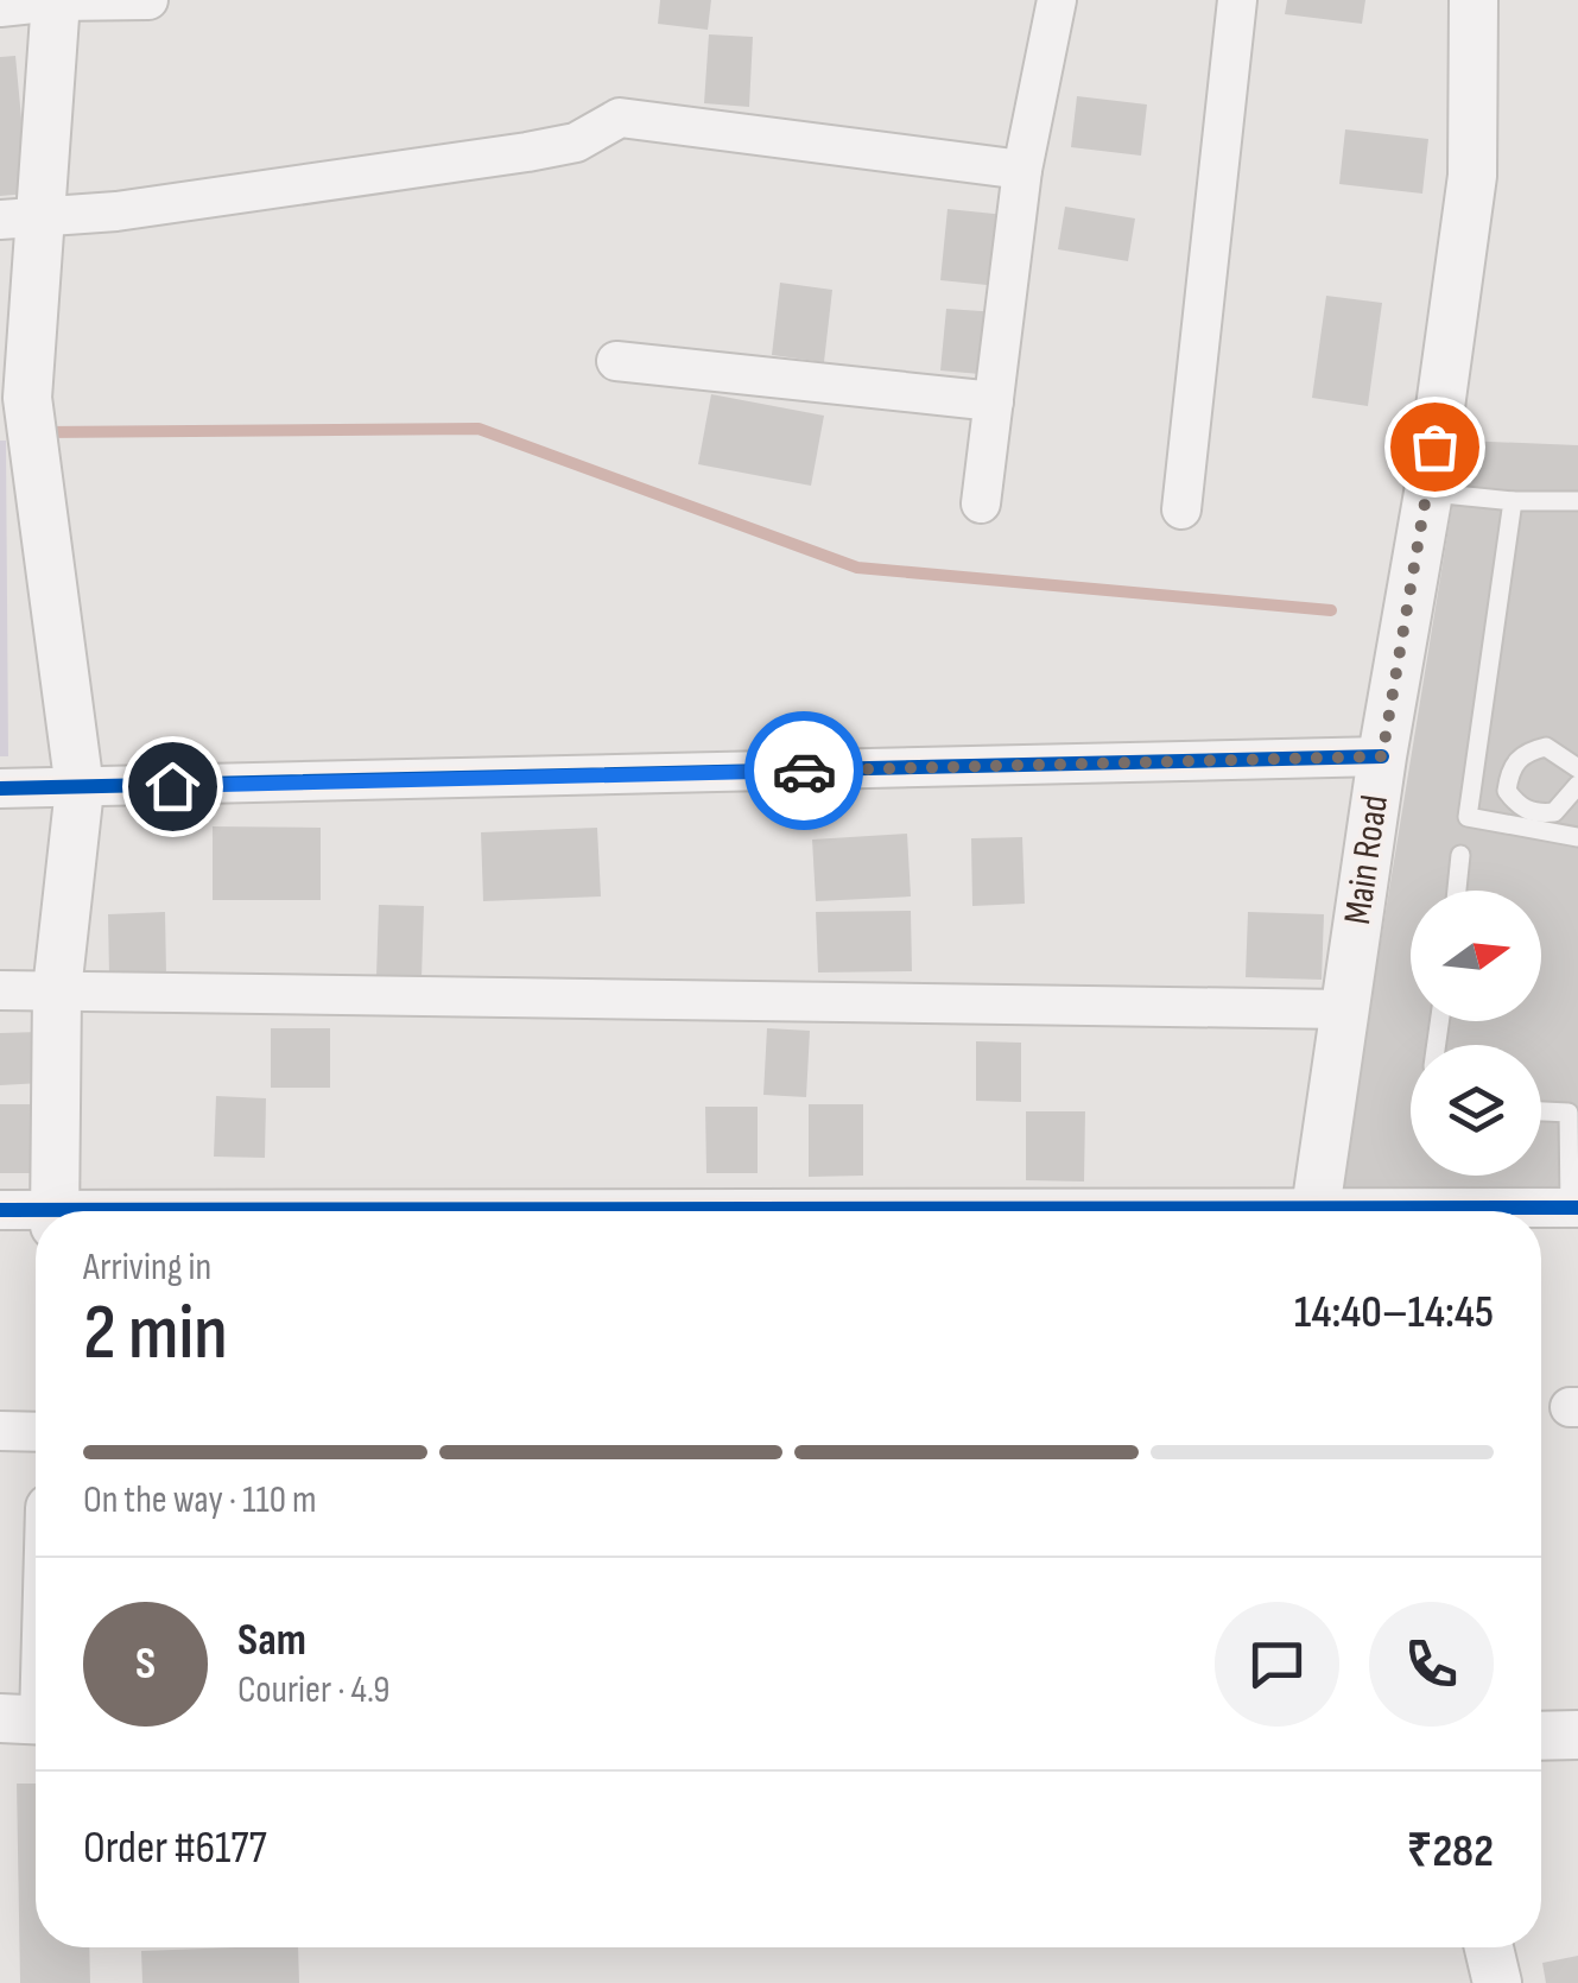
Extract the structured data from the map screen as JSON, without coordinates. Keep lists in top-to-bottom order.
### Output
{
  "streets": {
    "street": ["Main Road"]
  },
  "north": "right",
  "page": {
    "heading": ["2 min", "Arriving in", "14:40–14:45"],
    "panel": [
      "Sam",
      "Courier · 4.9",
      "Order #6177",
      "₹282"
    ],
    "bar": "On the way · 110 m",
    "round": "S"
  }
}
